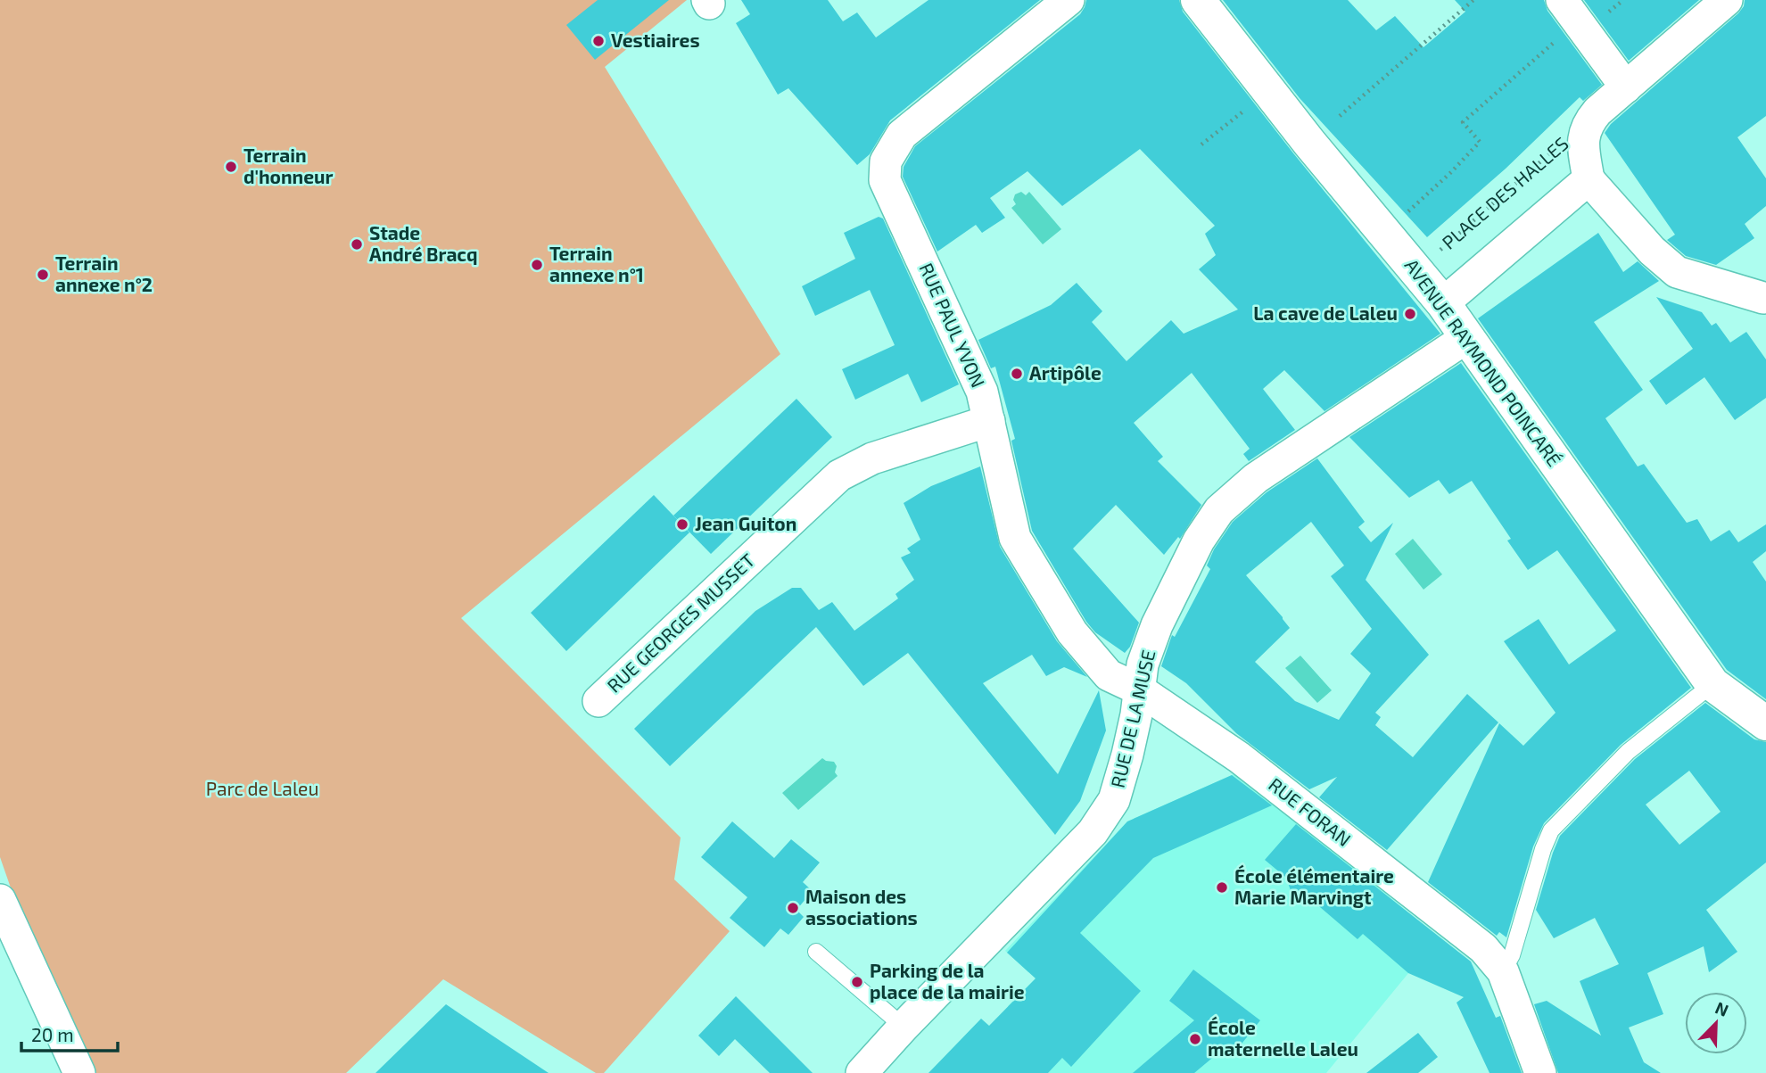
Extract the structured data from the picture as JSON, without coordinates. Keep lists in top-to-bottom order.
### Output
{
  "streets": {
    "main road": ["AVENUE RAYMOND POINCARÉ"],
    "street": [
      "PLACE DES HALLES",
      "RUE PAUL YVON",
      "RUE GEORGES MUSSET",
      "RUE DE LA MUSE",
      "RUE FORAN"
    ]
  },
  "crossings": [
    ["PLACE DES HALLES", "AVENUE RAYMOND POINCARÉ"],
    ["RUE PAUL YVON", "RUE GEORGES MUSSET"],
    ["RUE PAUL YVON", "RUE DE LA MUSE"],
    ["RUE PAUL YVON", "RUE FORAN"],
    ["AVENUE RAYMOND POINCARÉ", "RUE DE LA MUSE"],
    ["RUE DE LA MUSE", "RUE FORAN"]
  ],
  "parks": ["Parc de Laleu"],
  "places": [
    "Vestiaires",
    "Terrain d'honneur",
    "Stade André Bracq",
    "Terrain annexe n°1",
    "Terrain annexe n°2",
    "La cave de Laleu",
    "Artipôle",
    "Jean Guiton",
    "École élémentaire Marie Marvingt",
    "Maison des associations",
    "Parking de la place de la mairie",
    "École maternelle Laleu"
  ],
  "scale_bar": "20 m",
  "north": "top right"
}
